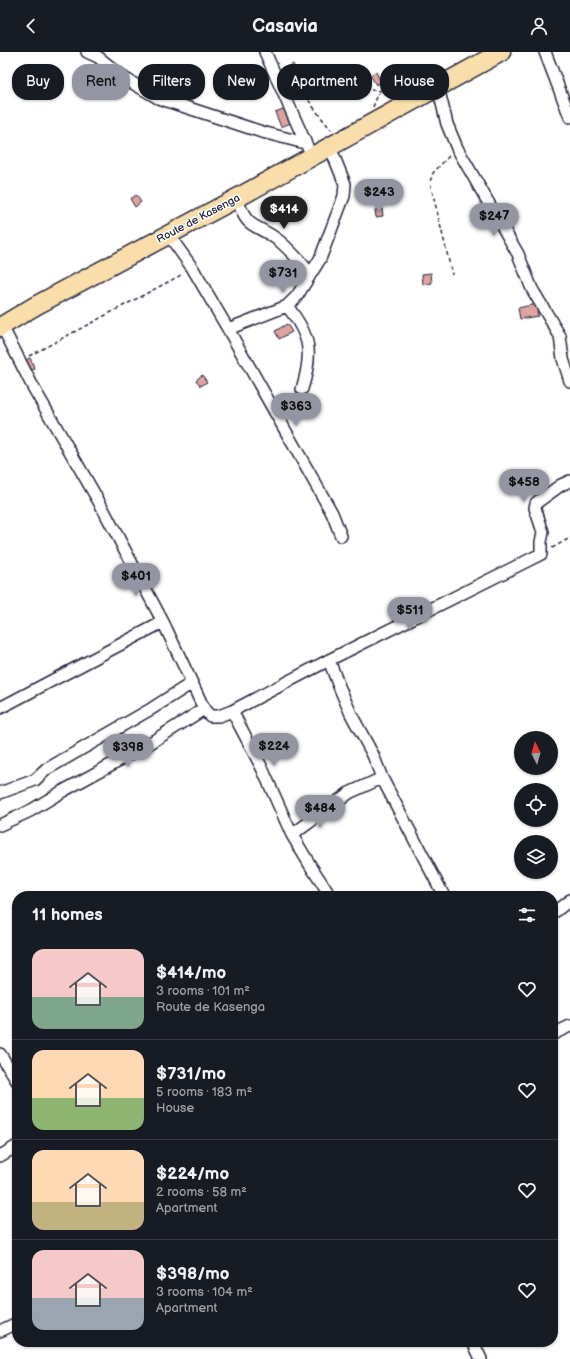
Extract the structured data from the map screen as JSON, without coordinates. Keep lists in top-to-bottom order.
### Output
{
  "streets": {
    "highway": ["Route de Kasenga"]
  },
  "north": "top",
  "page": {
    "header": "Casavia",
    "chip": [
      "Buy",
      "Rent",
      "Filters",
      "New",
      "Apartment",
      "House"
    ],
    "price": [
      "$243",
      "$414",
      "$247",
      "$731",
      "$363",
      "$458",
      "$401",
      "$511",
      "$224",
      "$398",
      "$484"
    ],
    "heading": "11 homes",
    "list": [
      {
        "name": "$414/mo",
        "note": "3 rooms · 101 m² · Route de Kasenga"
      },
      {
        "name": "$731/mo",
        "note": "5 rooms · 183 m² · House"
      },
      {
        "name": "$224/mo",
        "note": "2 rooms · 58 m² · Apartment"
      },
      {
        "name": "$398/mo",
        "note": "3 rooms · 104 m² · Apartment"
      }
    ]
  }
}
